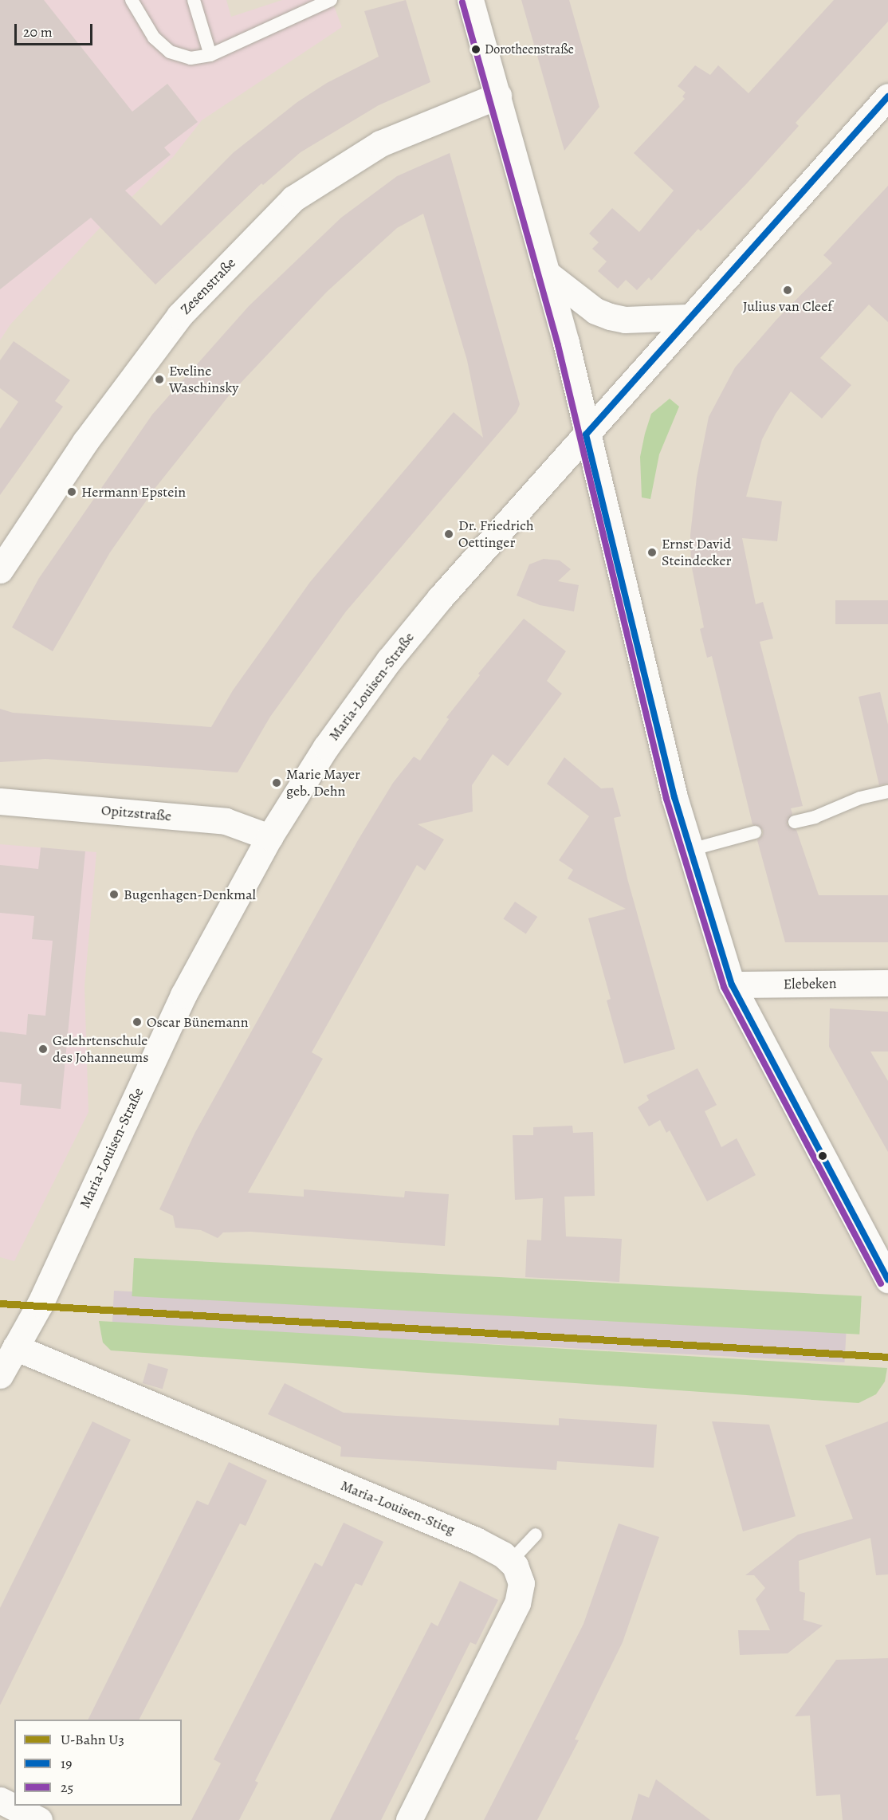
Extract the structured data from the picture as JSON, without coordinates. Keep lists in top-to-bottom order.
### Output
{
  "streets": {
    "street": [
      "Zesenstraße",
      "Maria-Louisen-Straße",
      "Opitzstraße",
      "Elebeken",
      "Maria-Louisen-Stieg"
    ]
  },
  "crossings": [
    ["Maria-Louisen-Straße", "Opitzstraße"],
    ["Maria-Louisen-Straße", "Maria-Louisen-Stieg"]
  ],
  "places": [
    "Dorotheenstraße",
    "Julius van Cleef",
    "Eveline Waschinsky",
    "Hermann Epstein",
    "Dr. Friedrich Oettinger",
    "Ernst David Steindecker",
    "Marie Mayer geb. Dehn",
    "Bugenhagen-Denkmal",
    "Oscar Bünemann",
    "Gelehrtenschule des Johanneums"
  ],
  "lines": ["transit line 25", "transit line 19", "metro line U3"],
  "legend": ["U-Bahn U3", "19", "25"],
  "scale_bar": "20 m"
}
